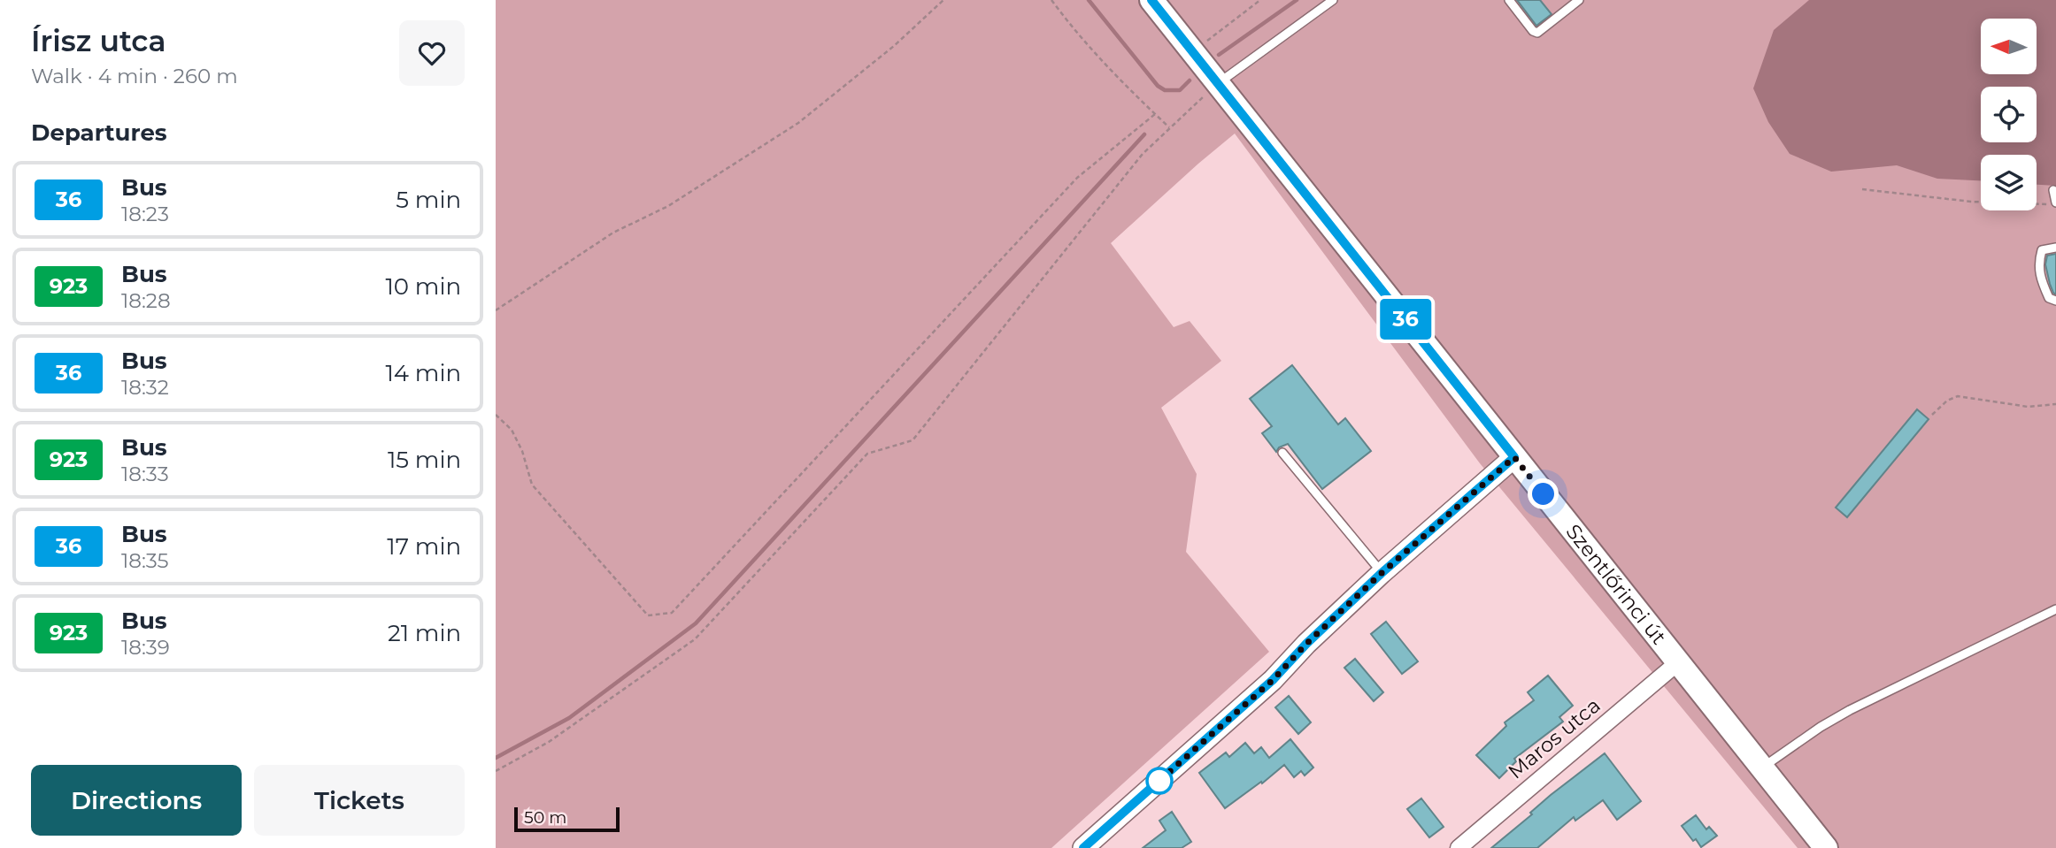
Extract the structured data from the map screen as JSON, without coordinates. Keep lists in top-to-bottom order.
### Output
{
  "streets": {
    "main road": ["Szentlőrinci út"],
    "street": ["Maros utca"]
  },
  "crossings": [
    ["Szentlőrinci út", "Maros utca"]
  ],
  "lines": ["bus line 36"],
  "scale_bar": "50 m",
  "north": "left",
  "page": {
    "heading": [
      ["Írisz utca", "Walk · 4 min · 260 m"],
      "Departures"
    ],
    "on_map": "36",
    "list": [
      {
        "mark": "36",
        "name": "Bus",
        "note": "18:23",
        "value": "5 min"
      },
      {
        "mark": "923",
        "name": "Bus",
        "note": "18:28",
        "value": "10 min"
      },
      {
        "mark": "36",
        "name": "Bus",
        "note": "18:32",
        "value": "14 min"
      },
      {
        "mark": "923",
        "name": "Bus",
        "note": "18:33",
        "value": "15 min"
      },
      {
        "mark": "36",
        "name": "Bus",
        "note": "18:35",
        "value": "17 min"
      },
      {
        "mark": "923",
        "name": "Bus",
        "note": "18:39",
        "value": "21 min"
      }
    ],
    "buttons": ["Directions", "Tickets"],
    "scale": "50 m"
  }
}
